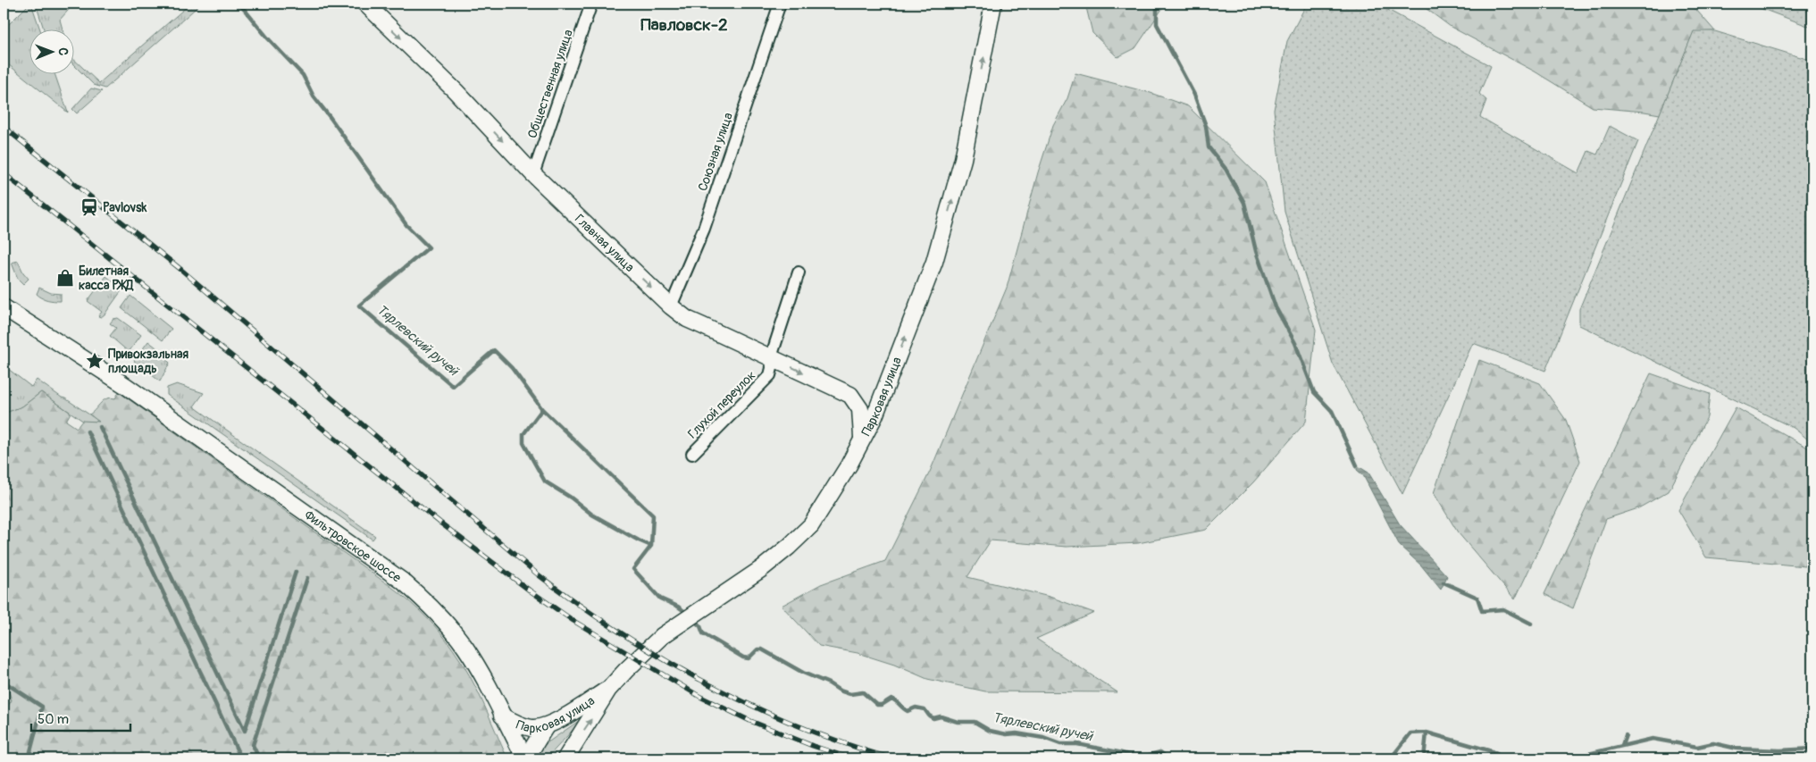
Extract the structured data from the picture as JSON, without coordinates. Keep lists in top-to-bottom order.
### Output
{
  "streets": {
    "main road": ["Главная улица", "Парковая улица", "Фильтровское шоссе"],
    "street": ["Общественная улица", "Союзная улица", "Глухой переулок"]
  },
  "crossings": [
    ["Общественная улица", "Главная улица"],
    ["Союзная улица", "Главная улица"],
    ["Главная улица", "Парковая улица"],
    ["Главная улица", "Глухой переулок"],
    ["Парковая улица", "Фильтровское шоссе"]
  ],
  "one_way": ["Главная улица", "Парковая улица"],
  "districts": ["Павловск-2"],
  "water": ["Тярлевский ручей"],
  "places": {
    "station": ["Pavlovsk"],
    "shop": ["Билетная касса РЖД"],
    "place": ["Привокзальная площадь"]
  },
  "scale_bar": "50 m",
  "north": "right"
}
